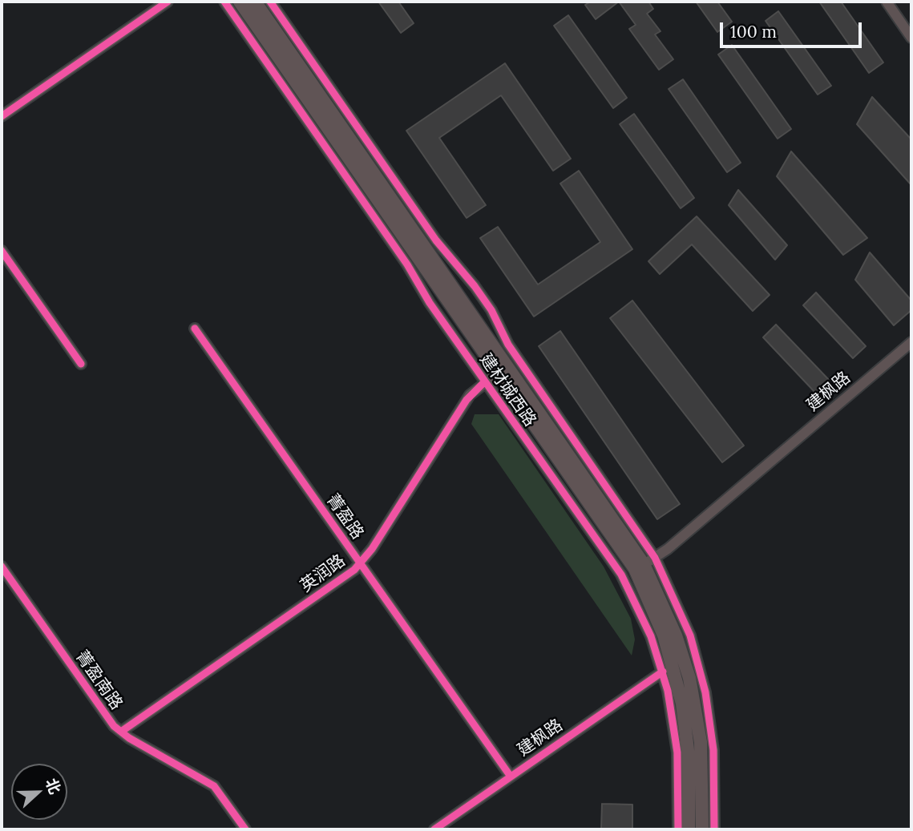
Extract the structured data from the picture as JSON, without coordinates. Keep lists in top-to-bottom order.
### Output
{
  "streets": {
    "main road": ["建材城西路"],
    "street": [
      "建枫路",
      "菁盈路",
      "英润路",
      "菁盈南路"
    ]
  },
  "crossings": [
    ["建材城西路", "建枫路"],
    ["建材城西路", "英润路"],
    ["建枫路", "菁盈路"],
    ["菁盈路", "英润路"],
    ["英润路", "菁盈南路"]
  ],
  "scale_bar": "100 m",
  "north": "right"
}
